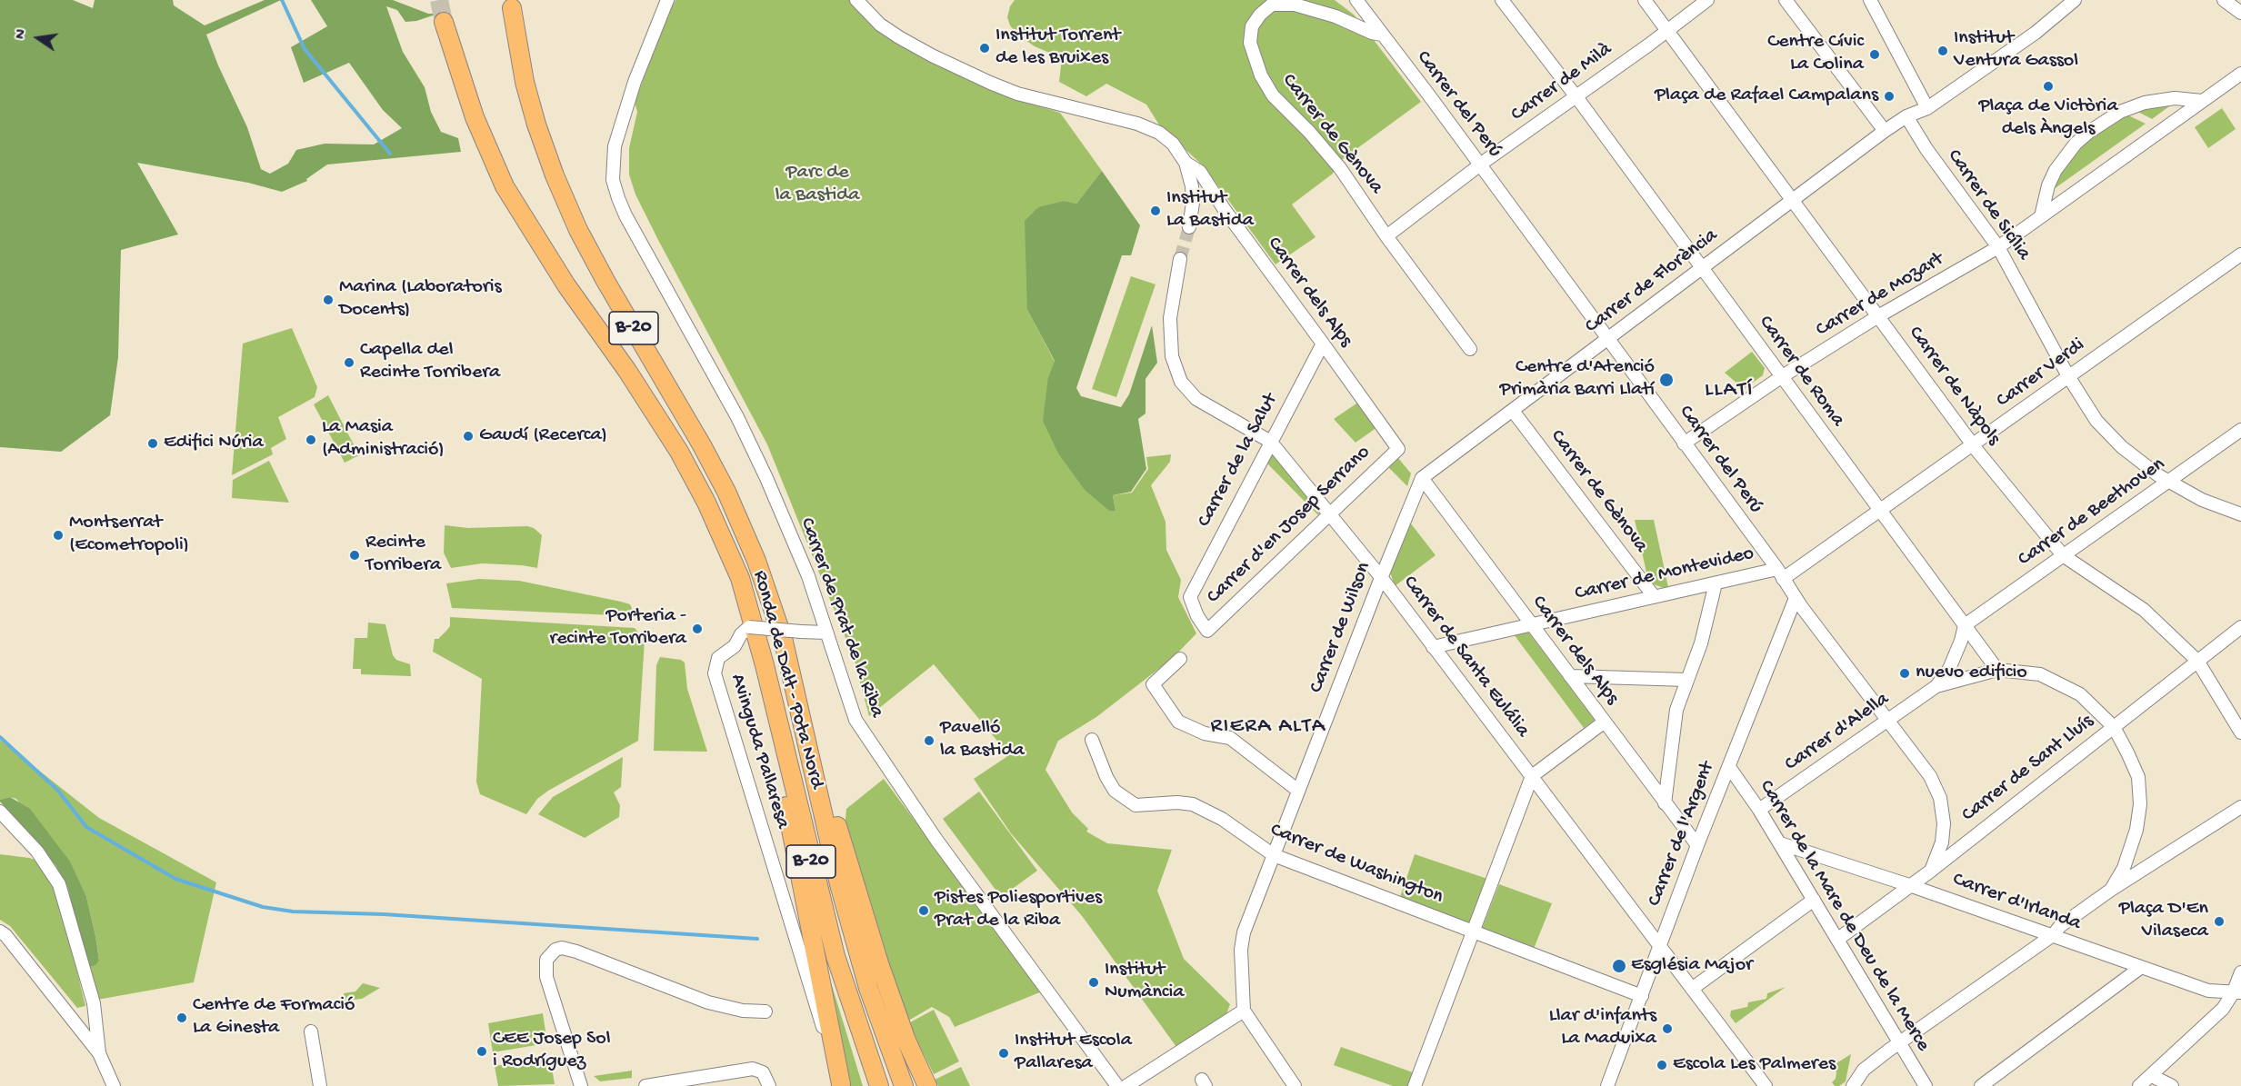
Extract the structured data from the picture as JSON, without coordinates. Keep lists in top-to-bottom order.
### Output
{
  "streets": {
    "highway": ["B-20", "Ronda de Dalt - Pota Nord"],
    "street": [
      "Carrer de Milà",
      "Carrer del Perú",
      "Carrer de Gènova",
      "Carrer de Sicília",
      "Carrer de Florència",
      "Carrer dels Alps",
      "Carrer de Mozart",
      "Carrer de Roma",
      "Carrer Verdi",
      "Carrer de Nàpols",
      "Carrer de la Salut",
      "Carrer de Beethoven",
      "Carrer d'en Josep Serrano",
      "Carrer de Montevideo",
      "Carrer de Prat de la Riba",
      "Carrer de Wilson",
      "Carrer de Santa Eulália",
      "Carrer d'Alella",
      "Avinguda Pallaresa",
      "Carrer de Sant Lluís",
      "Carrer de l'Argent",
      "Carrer de Washington",
      "Carrer d'Irlanda",
      "Carrer de la Mare de Deu de la Merce"
    ]
  },
  "crossings": [
    ["Carrer de Milà", "Carrer del Perú"],
    ["Carrer de Milà", "Carrer de Gènova"],
    ["Carrer de Milà", "Carrer de Roma"],
    ["Carrer de Milà", "Carrer de Nàpols"],
    ["Carrer del Perú", "Carrer de Gènova"],
    ["Carrer del Perú", "Carrer de Florència"],
    ["Carrer del Perú", "Carrer de Mozart"],
    ["Carrer del Perú", "Carrer Verdi"],
    ["Carrer del Perú", "Carrer de Montevideo"],
    ["Carrer del Perú", "Carrer d'Alella"],
    ["Carrer del Perú", "Carrer de Sant Lluís"],
    ["Carrer del Perú", "Carrer de l'Argent"],
    ["Carrer de Gènova", "Carrer de Florència"],
    ["Carrer de Gènova", "Carrer de Montevideo"],
    ["Carrer de Sicília", "Carrer de Florència"],
    ["Carrer de Sicília", "Carrer de Mozart"],
    ["Carrer de Sicília", "Carrer Verdi"],
    ["Carrer de Sicília", "Carrer de Beethoven"],
    ["Carrer de Florència", "Carrer dels Alps"],
    ["Carrer de Florència", "Carrer de Roma"],
    ["Carrer de Florència", "Carrer de Nàpols"],
    ["Carrer de Florència", "Carrer de Wilson"],
    ["Carrer dels Alps", "Carrer de la Salut"],
    ["Carrer dels Alps", "Carrer d'en Josep Serrano"],
    ["Carrer dels Alps", "Carrer de Montevideo"],
    ["Carrer dels Alps", "Carrer de Wilson"],
    ["Carrer dels Alps", "Carrer de l'Argent"],
    ["Carrer de Mozart", "Carrer de Roma"],
    ["Carrer de Mozart", "Carrer de Nàpols"],
    ["Carrer de Roma", "Carrer Verdi"],
    ["Carrer de Roma", "Carrer de Beethoven"],
    ["Carrer de Roma", "Carrer d'Alella"],
    ["Carrer Verdi", "Carrer de Nàpols"],
    ["Carrer Verdi", "Carrer de Montevideo"],
    ["Carrer de Nàpols", "Carrer de Beethoven"],
    ["Carrer de Nàpols", "Carrer de Sant Lluís"],
    ["Carrer de la Salut", "Carrer d'en Josep Serrano"],
    ["Carrer de la Salut", "Carrer de Santa Eulália"],
    ["Carrer de Beethoven", "Carrer d'Alella"],
    ["Carrer d'en Josep Serrano", "Carrer de Santa Eulália"],
    ["Carrer de Montevideo", "Carrer de Santa Eulália"],
    ["Carrer de Wilson", "Carrer de Santa Eulália"],
    ["Carrer de Wilson", "Carrer de Washington"],
    ["Carrer de Santa Eulália", "Carrer de l'Argent"],
    ["Ronda de Dalt - Pota Nord", "Avinguda Pallaresa"],
    ["Carrer d'Alella", "Carrer de Sant Lluís"],
    ["Carrer d'Alella", "Carrer de la Mare de Deu de la Merce"],
    ["Carrer de Sant Lluís", "Carrer d'Irlanda"],
    ["Carrer de Sant Lluís", "Carrer de la Mare de Deu de la Merce"],
    ["Carrer de l'Argent", "Carrer de Washington"],
    ["Carrer de l'Argent", "Carrer de la Mare de Deu de la Merce"],
    ["Carrer d'Irlanda", "Carrer de la Mare de Deu de la Merce"]
  ],
  "districts": ["LLATÍ", "RIERA ALTA"],
  "parks": ["Parc de la Bastida"],
  "places": [
    "Institut Torrent de les Bruixes",
    "Institut Ventura Gassol",
    "Centre Cívic La Colina",
    "Plaça de Victòria dels Àngels",
    "Plaça de Rafael Campalans",
    "Institut La Bastida",
    "Marina (Laboratoris Docents)",
    "Capella del Recinte Torribera",
    "Centre d'Atenció Primària Barri Llatí",
    "Gaudí (Recerca)",
    "La Masia (Administració)",
    "Edifici Núria",
    "Montserrat (Ecometropoli)",
    "Recinte Torribera",
    "Porteria - recinte Torribera",
    "nuevo edificio",
    "Pavelló la Bastida",
    "Pistes Poliesportives Prat de la Riba",
    "Plaça D'En Vilaseca",
    "Església Major",
    "Institut Numància",
    "Centre de Formació La Ginesta",
    "Llar d'infants La Maduixa",
    "CEE Josep Sol i Rodríguez",
    "Institut Escola Pallaresa",
    "Escola Les Palmeres"
  ],
  "north": "left"
}
